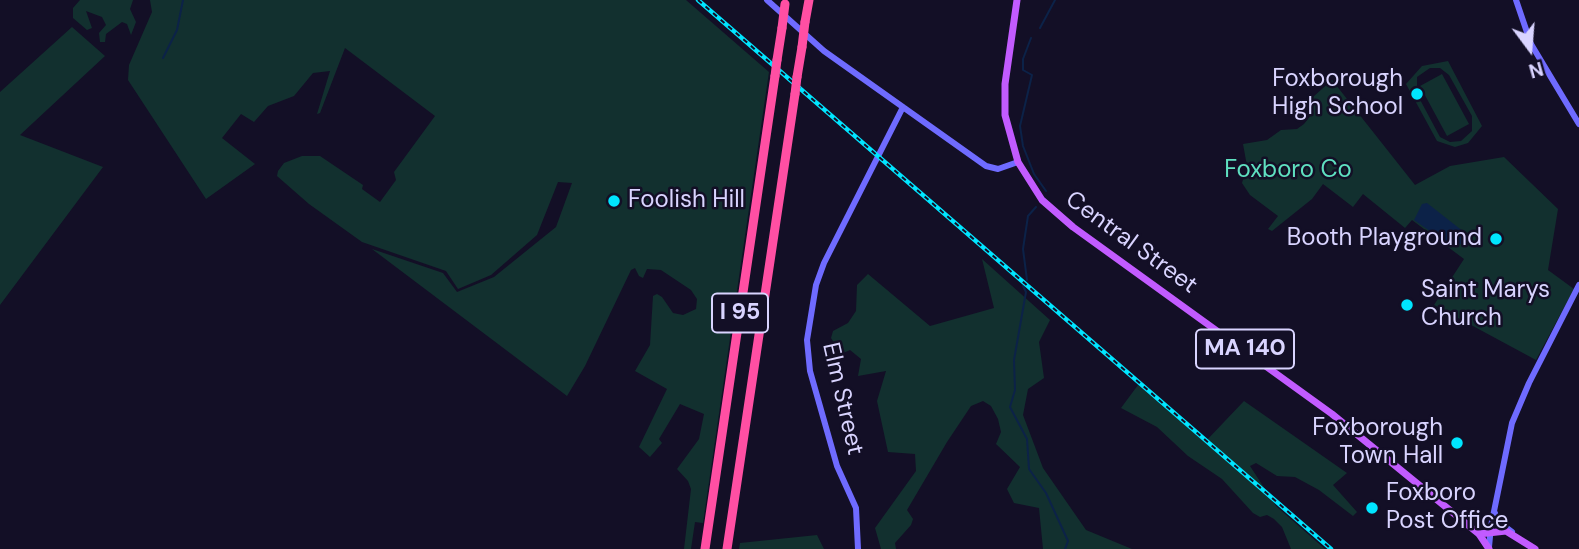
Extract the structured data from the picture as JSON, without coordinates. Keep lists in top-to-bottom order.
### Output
{
  "streets": {
    "highway": ["I 95"],
    "main road": ["Central Street", "MA 140", "Elm Street"]
  },
  "crossings": [
    ["Central Street", "MA 140"]
  ],
  "parks": ["Foxboro Co"],
  "places": [
    "Foxborough High School",
    "Foolish Hill",
    "Booth Playground",
    "Saint Marys Church",
    "Foxborough Town Hall",
    "Foxboro Post Office"
  ],
  "north": "bottom"
}
